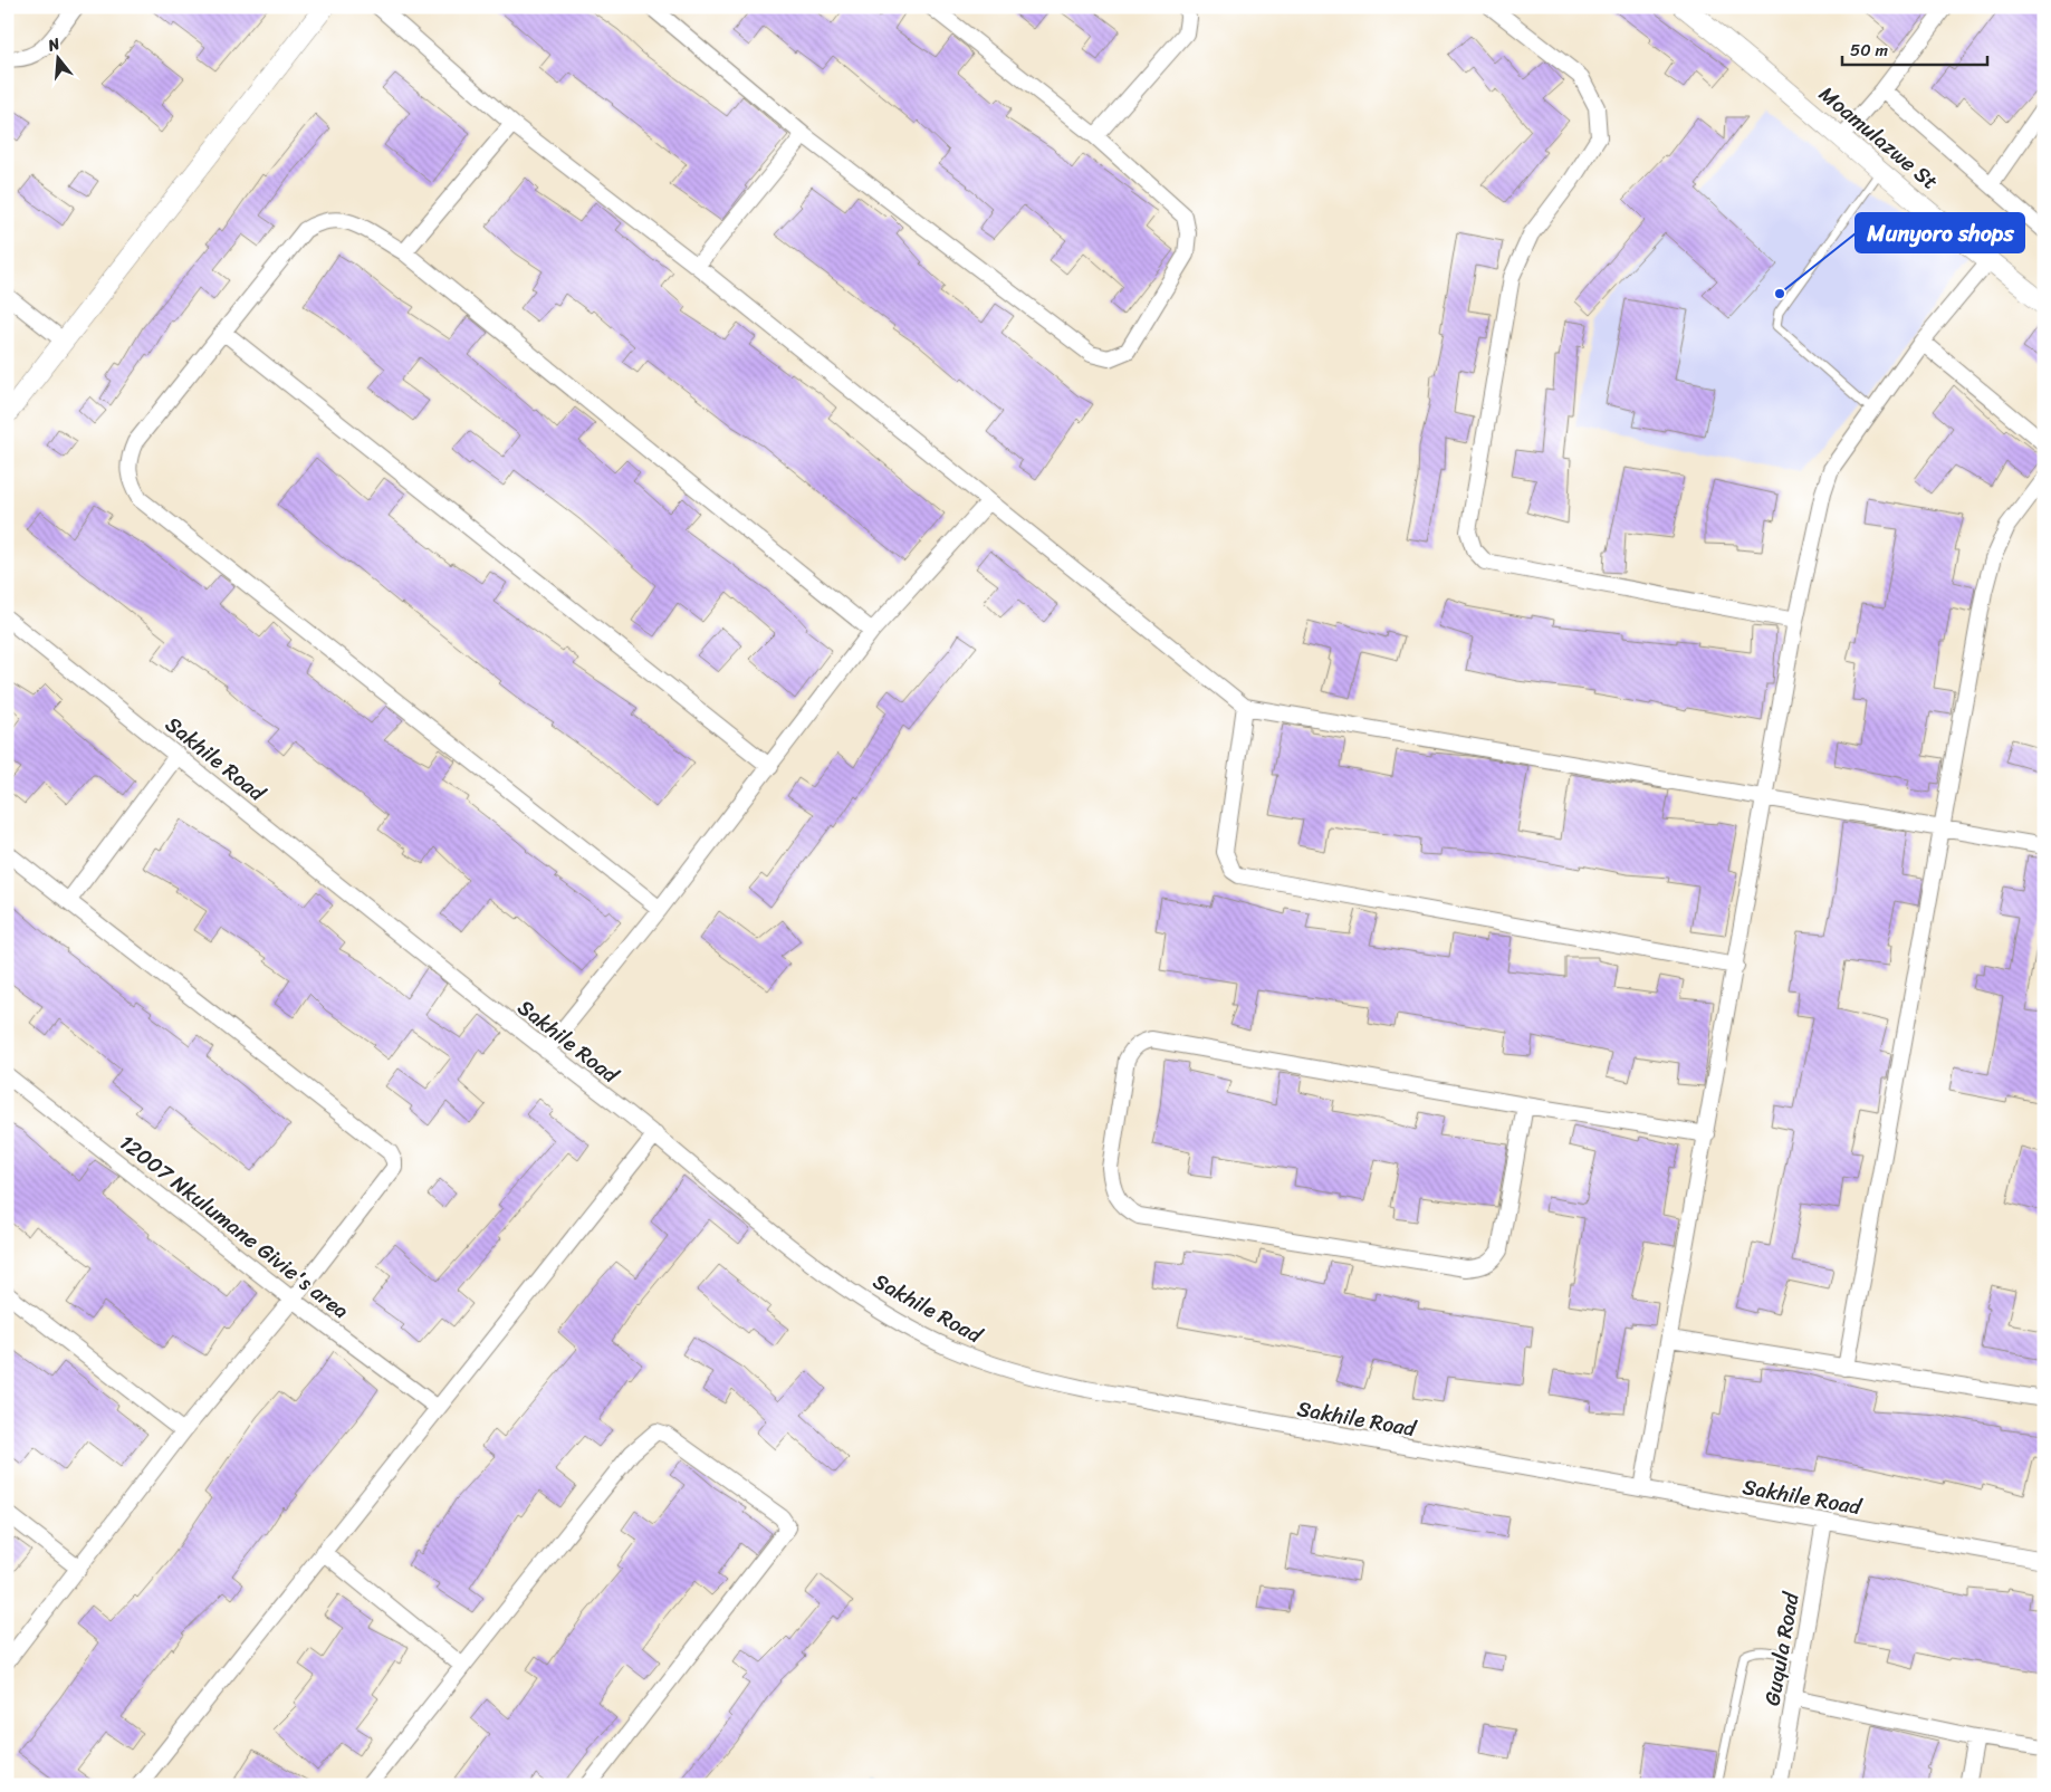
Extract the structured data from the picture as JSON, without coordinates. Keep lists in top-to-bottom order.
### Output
{
  "streets": {
    "street": [
      "Moamulazwe St",
      "Sakhile Road",
      "12007 Nkulumane Givie's area",
      "Guqula Road"
    ]
  },
  "crossings": [
    ["Sakhile Road", "Guqula Road"]
  ],
  "places": ["Munyoro shops"],
  "scale_bar": "50 m",
  "north": "top"
}
